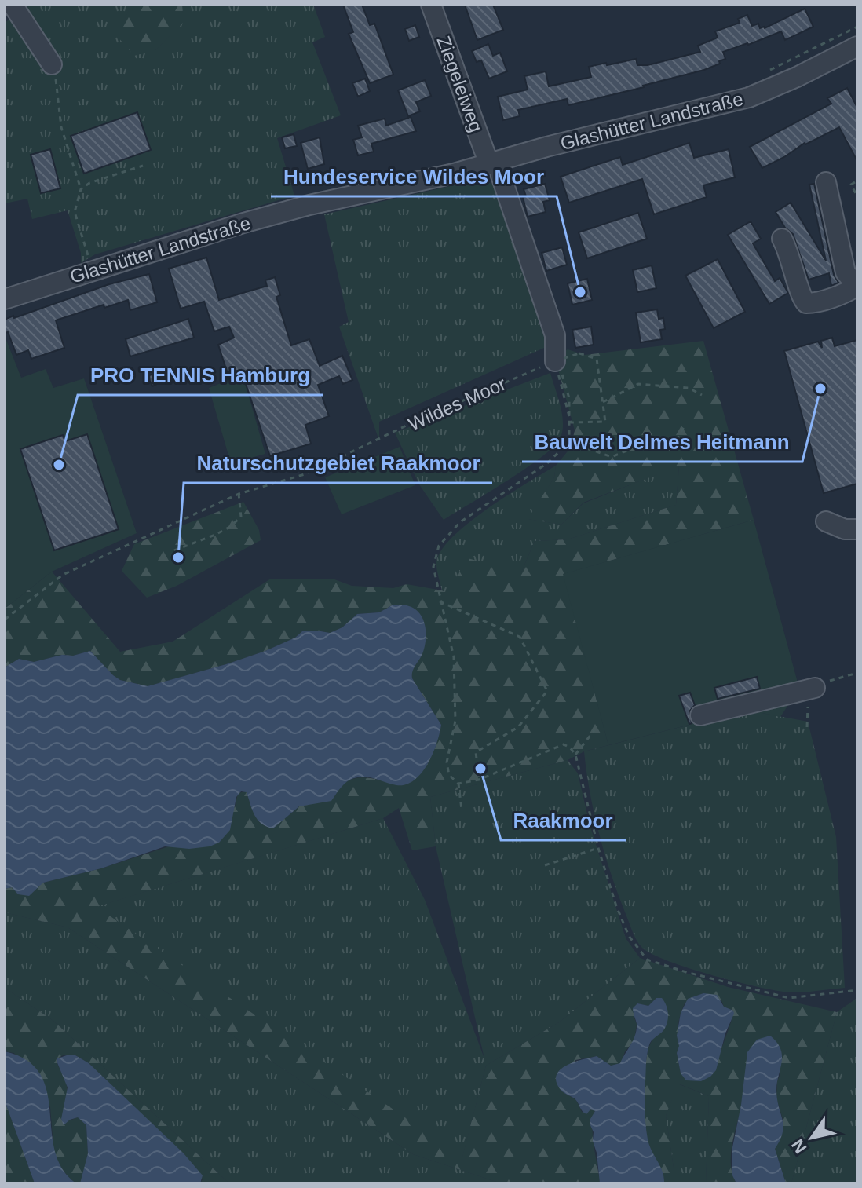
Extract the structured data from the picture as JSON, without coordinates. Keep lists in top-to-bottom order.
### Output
{
  "streets": {
    "street": ["Ziegeleiweg", "Glashütter Landstraße"],
    "path": ["Wildes Moor"]
  },
  "crossings": [
    ["Ziegeleiweg", "Glashütter Landstraße"]
  ],
  "places": [
    "Hundeservice Wildes Moor",
    "Bauwelt Delmes Heitmann",
    "PRO TENNIS Hamburg",
    "Naturschutzgebiet Raakmoor",
    "Raakmoor"
  ],
  "north": "bottom left"
}
